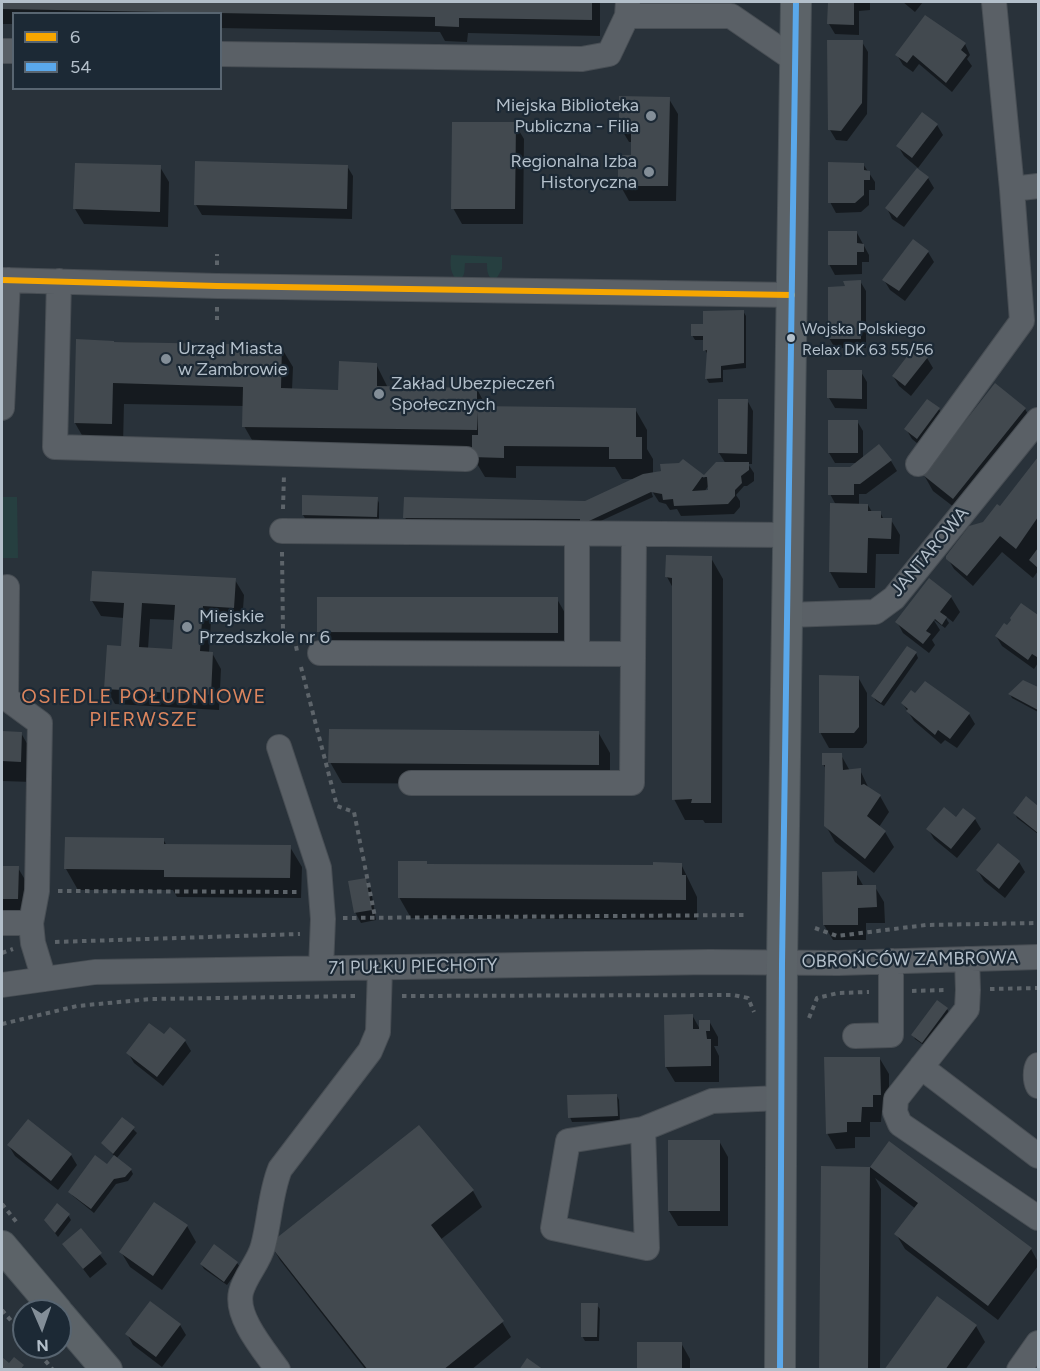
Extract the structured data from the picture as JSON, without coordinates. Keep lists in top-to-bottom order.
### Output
{
  "streets": {
    "street": ["JANTAROWA", "OBROŃCÓW ZAMBROWA", "71 PUŁKU PIECHOTY"]
  },
  "crossings": [
    ["OBROŃCÓW ZAMBROWA", "71 PUŁKU PIECHOTY"]
  ],
  "districts": ["OSIEDLE POŁUDNIOWE PIERWSZE"],
  "places": [
    "Miejska Biblioteka Publiczna - Filia",
    "Regionalna Izba Historyczna",
    "Wojska Polskiego Relax DK 63 55/56",
    "Urząd Miasta w Zambrowie",
    "Zakład Ubezpieczeń Społecznych",
    "Miejskie Przedszkole nr 6"
  ],
  "lines": ["transit line 54", "transit line 6"],
  "legend": ["6", "54"],
  "north": "bottom"
}
